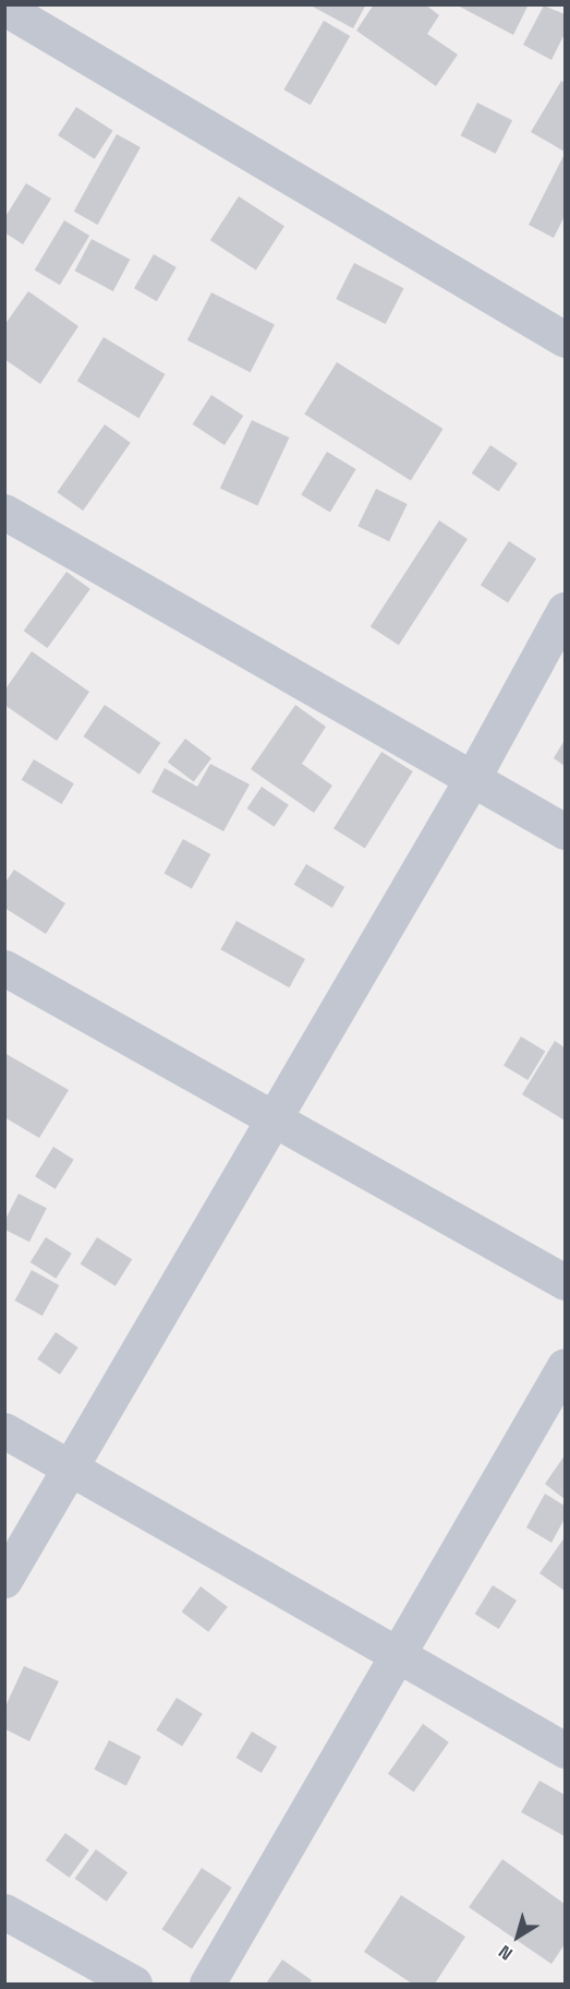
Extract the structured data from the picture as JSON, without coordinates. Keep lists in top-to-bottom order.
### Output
{
  "north": "bottom left"
}
